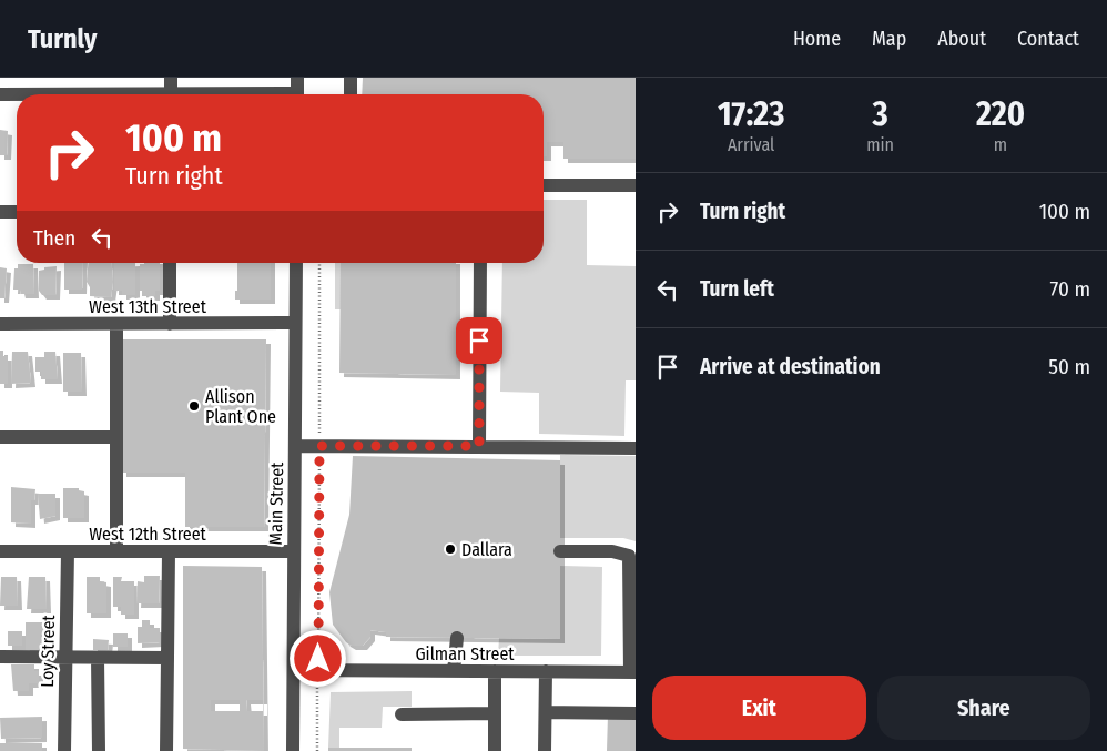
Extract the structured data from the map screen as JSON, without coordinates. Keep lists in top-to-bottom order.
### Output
{
  "streets": {
    "street": [
      "West 13th Street",
      "Main Street",
      "West 12th Street",
      "Loy Street",
      "Gilman Street"
    ]
  },
  "crossings": [
    ["West 13th Street", "Main Street"],
    ["Main Street", "West 12th Street"],
    ["Main Street", "Gilman Street"],
    ["West 12th Street", "Loy Street"]
  ],
  "places": ["Allison Plant One", "Dallara"],
  "page": {
    "header": "Turnly",
    "nav": [
      "Home",
      "Map",
      "About",
      "Contact"
    ],
    "eta": [
      "17:23",
      "Arrival",
      "3",
      "min",
      "220",
      "m"
    ],
    "turn": ["100 m", "Turn right"],
    "list": [
      {
        "name": "Turn right",
        "value": "100 m"
      },
      {
        "name": "Turn left",
        "value": "70 m"
      },
      {
        "name": "Arrive at destination",
        "value": "50 m"
      }
    ],
    "then": "Then",
    "buttons": ["Exit", "Share"]
  }
}
